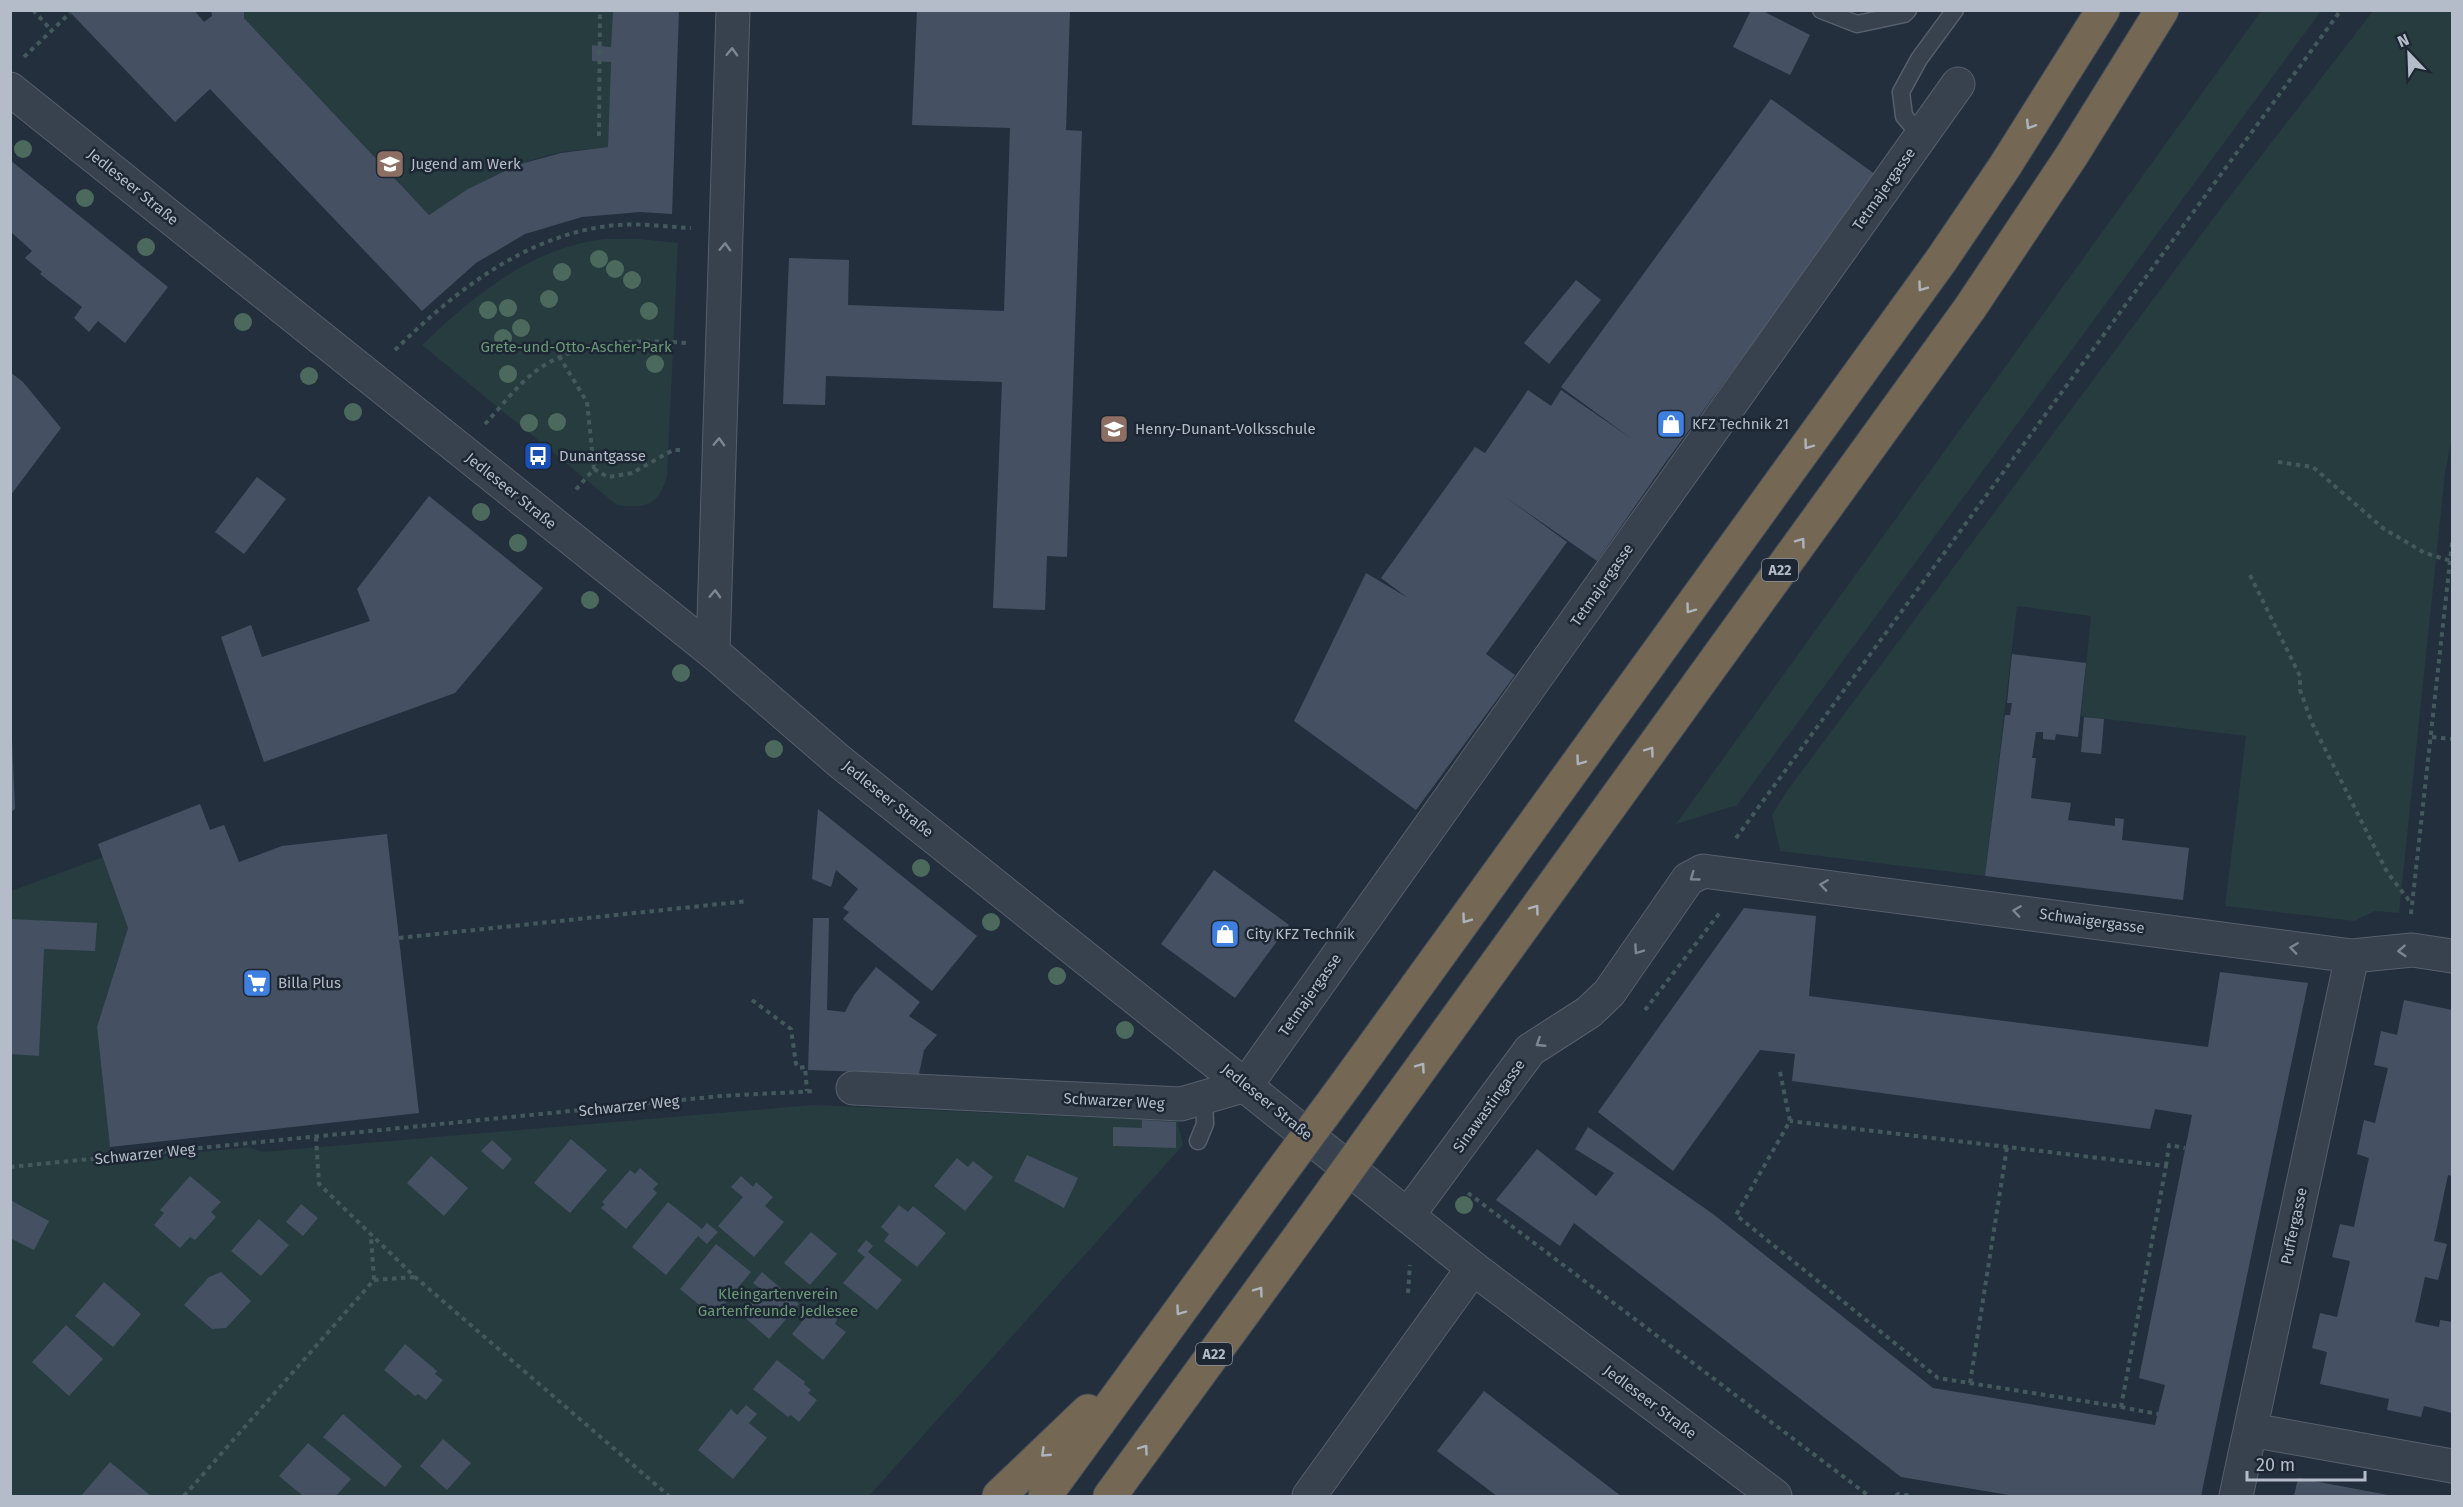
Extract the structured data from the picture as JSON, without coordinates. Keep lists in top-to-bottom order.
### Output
{
  "streets": {
    "highway": ["A22"],
    "street": [
      "Jedleseer Straße",
      "Tetmajergasse",
      "Schwaigergasse",
      "Schwarzer Weg",
      "Sinawastingasse",
      "Puffergasse"
    ]
  },
  "crossings": [
    ["Jedleseer Straße", "Tetmajergasse"],
    ["Jedleseer Straße", "Schwarzer Weg"],
    ["Jedleseer Straße", "Sinawastingasse"],
    ["Tetmajergasse", "Schwarzer Weg"],
    ["Schwaigergasse", "Sinawastingasse"],
    ["Schwaigergasse", "Puffergasse"]
  ],
  "one_way": ["Schwaigergasse", "Sinawastingasse"],
  "parks": ["Grete-und-Otto-Ascher-Park", "Kleingartenverein Gartenfreunde Jedlesee"],
  "places": {
    "school or university": ["Jugend am Werk", "Henry-Dunant-Volksschule"],
    "shop": ["KFZ Technik 21", "City KFZ Technik"],
    "bus stop": ["Dunantgasse"],
    "supermarket": ["Billa Plus"]
  },
  "scale_bar": "20 m",
  "north": "top left"
}
